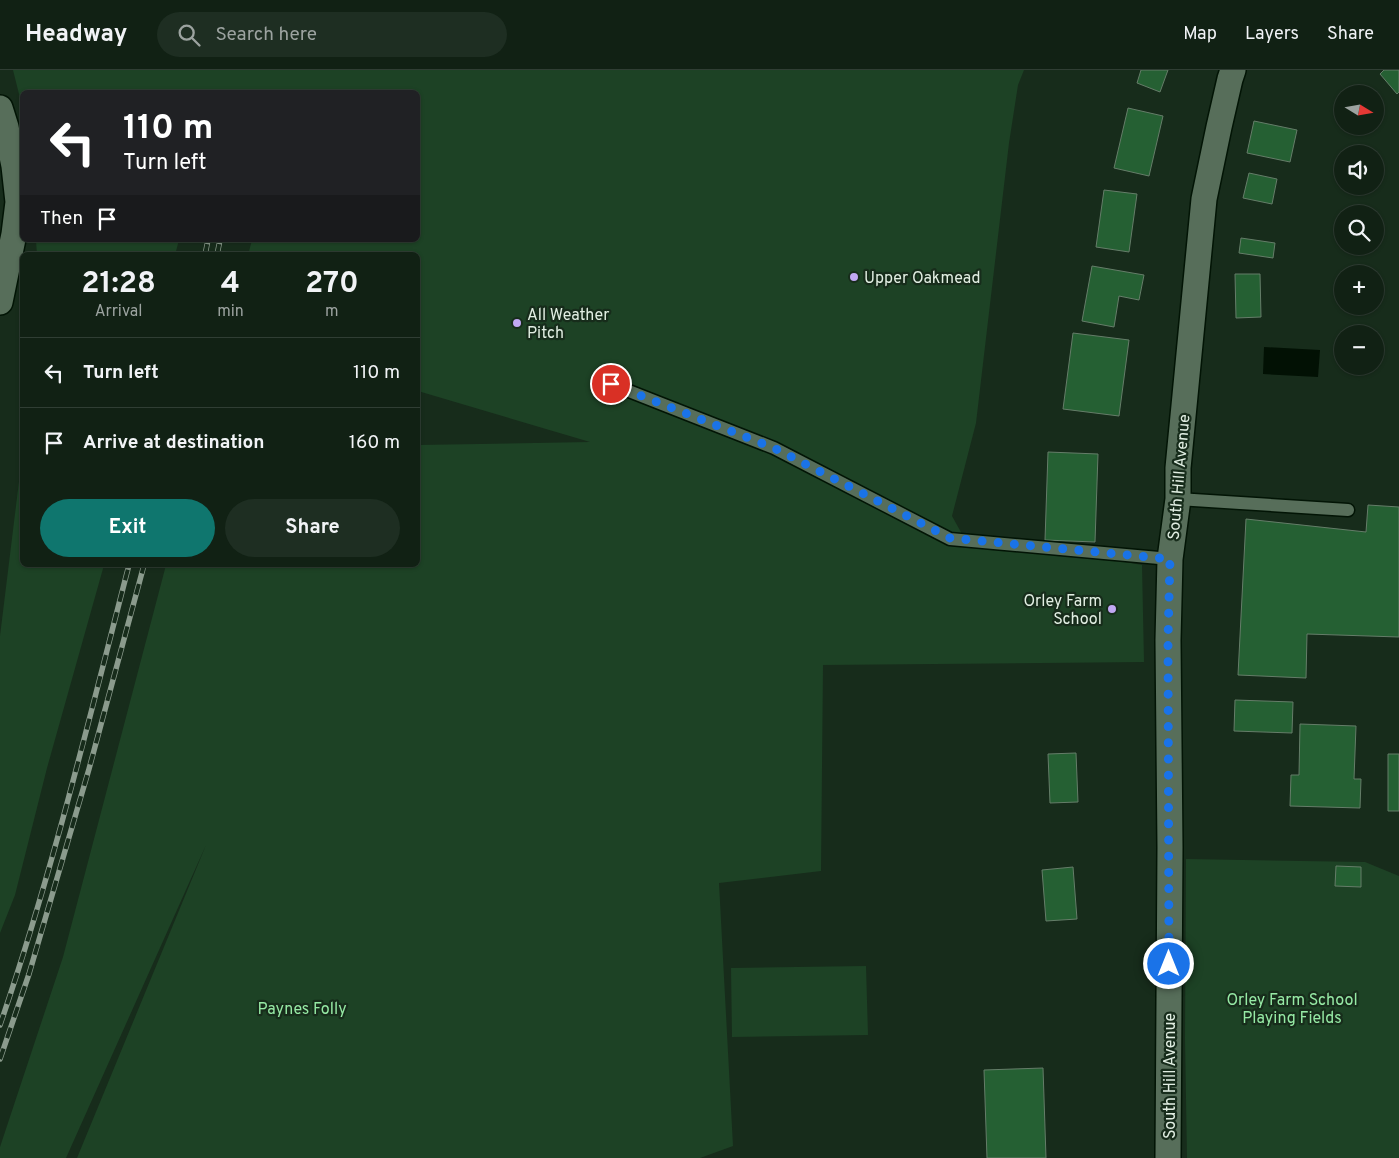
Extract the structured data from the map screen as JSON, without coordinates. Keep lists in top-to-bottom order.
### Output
{
  "streets": {
    "street": ["South Hill Avenue"]
  },
  "parks": ["Orley Farm School Playing Fields", "Paynes Folly"],
  "places": ["Upper Oakmead", "All Weather Pitch", "Orley Farm School"],
  "north": "right",
  "page": {
    "header": "Headway",
    "search": "Search here",
    "nav": ["Map", "Layers", "Share"],
    "map_buttons": ["+", "−"],
    "turn": ["110 m", "Turn left"],
    "then": "Then",
    "eta": [
      "21:28",
      "Arrival",
      "4",
      "min",
      "270",
      "m"
    ],
    "list": [
      {
        "name": "Turn left",
        "value": "110 m"
      },
      {
        "name": "Arrive at destination",
        "value": "160 m"
      }
    ],
    "buttons": ["Exit", "Share"]
  }
}
